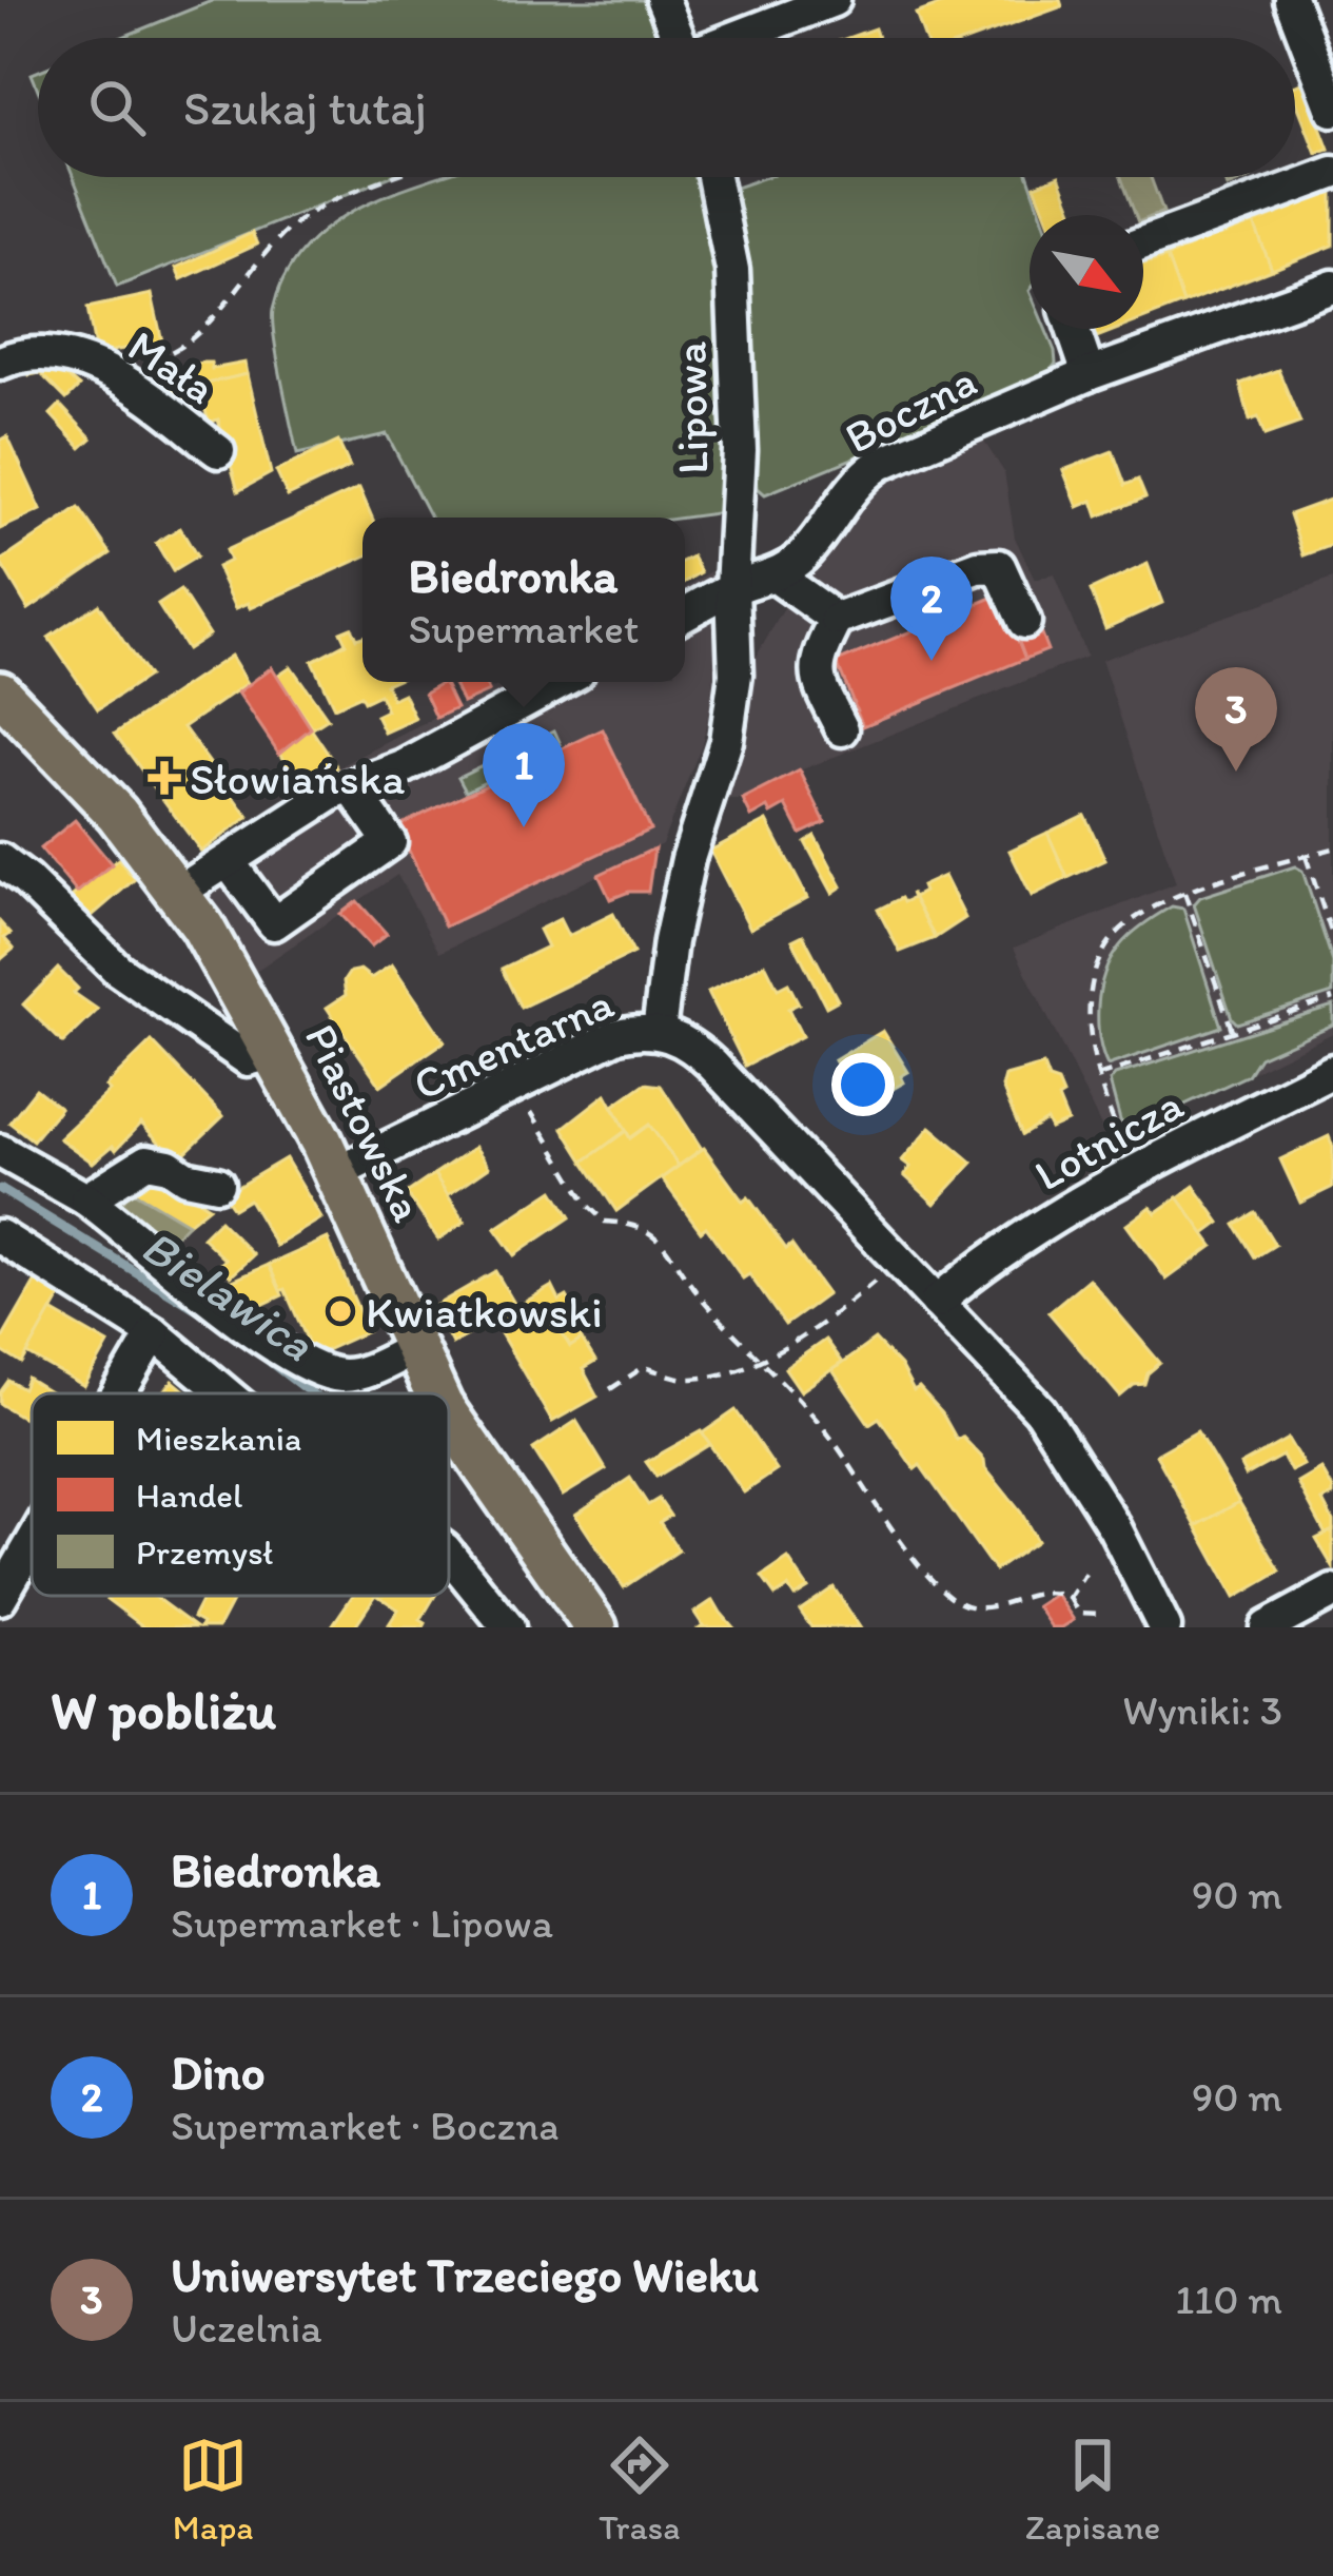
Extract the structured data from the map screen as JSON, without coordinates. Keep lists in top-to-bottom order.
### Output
{
  "streets": {
    "main road": ["Piastowska"],
    "street": [
      "Mała",
      "Lipowa",
      "Boczna",
      "Cmentarna",
      "Lotnicza"
    ]
  },
  "crossings": [
    ["Lipowa", "Boczna"],
    ["Lipowa", "Cmentarna"],
    ["Cmentarna", "Piastowska"]
  ],
  "water": ["Bielawica"],
  "places": {
    "health": ["Słowiańska"],
    "other": ["Kwiatkowski"]
  },
  "legend": ["Mieszkania", "Handel", "Przemysł"],
  "north": "bottom right",
  "page": {
    "search": "Szukaj tutaj",
    "popup": ["Biedronka", "Supermarket"],
    "pins": ["2", "3", "1"],
    "heading": ["W pobliżu", "Wyniki: 3"],
    "list": [
      {
        "mark": "1",
        "name": "Biedronka",
        "note": "Supermarket · Lipowa",
        "value": "90 m"
      },
      {
        "mark": "2",
        "name": "Dino",
        "note": "Supermarket · Boczna",
        "value": "90 m"
      },
      {
        "mark": "3",
        "name": "Uniwersytet Trzeciego Wieku",
        "note": "Uczelnia",
        "value": "110 m"
      }
    ],
    "nav": ["Mapa", "Trasa", "Zapisane"]
  }
}
